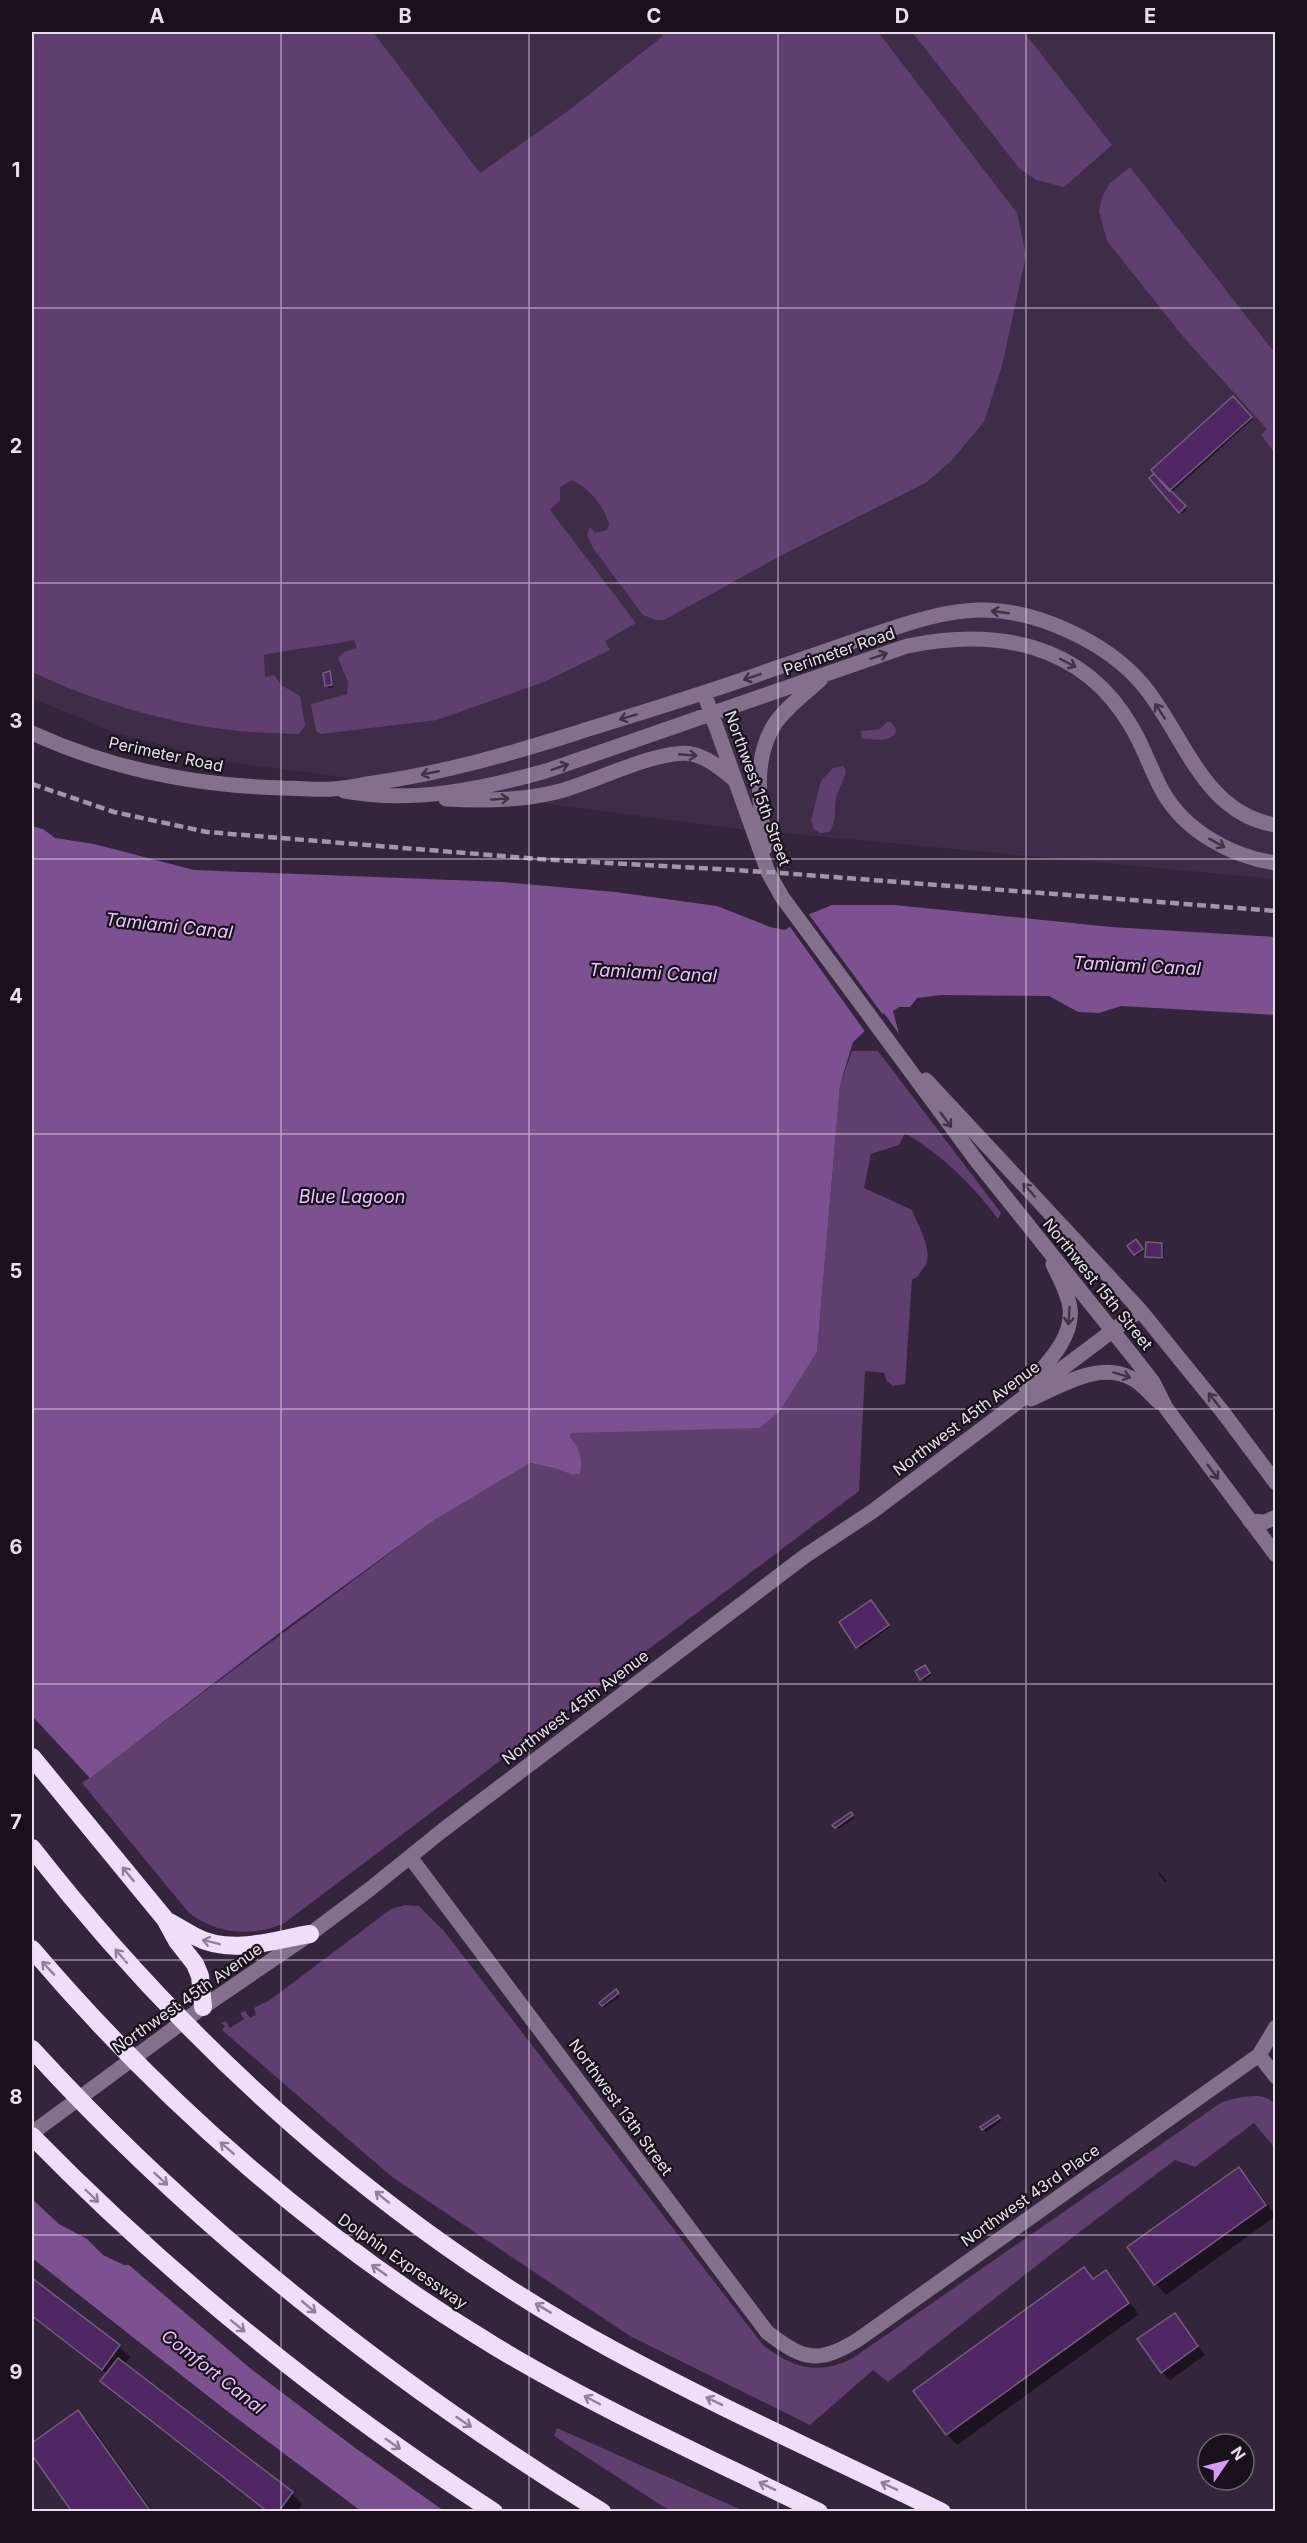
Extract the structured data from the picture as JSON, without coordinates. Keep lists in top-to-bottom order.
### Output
{
  "streets": {
    "highway": ["Dolphin Expressway"],
    "street": [
      "Perimeter Road",
      "Northwest 15th Street",
      "Northwest 45th Avenue",
      "Northwest 13th Street",
      "Northwest 43rd Place"
    ]
  },
  "crossings": [
    ["Perimeter Road", "Northwest 15th Street"],
    ["Northwest 15th Street", "Northwest 45th Avenue"],
    ["Northwest 45th Avenue", "Northwest 13th Street"],
    ["Northwest 13th Street", "Northwest 43rd Place"]
  ],
  "water": ["Tamiami Canal", "Blue Lagoon", "Comfort Canal"],
  "north": "top right",
  "grid": {
    "columns": [
      "A",
      "B",
      "C",
      "D",
      "E"
    ],
    "rows": [
      "1",
      "2",
      "3",
      "4",
      "5",
      "6",
      "7",
      "8",
      "9"
    ]
  }
}
